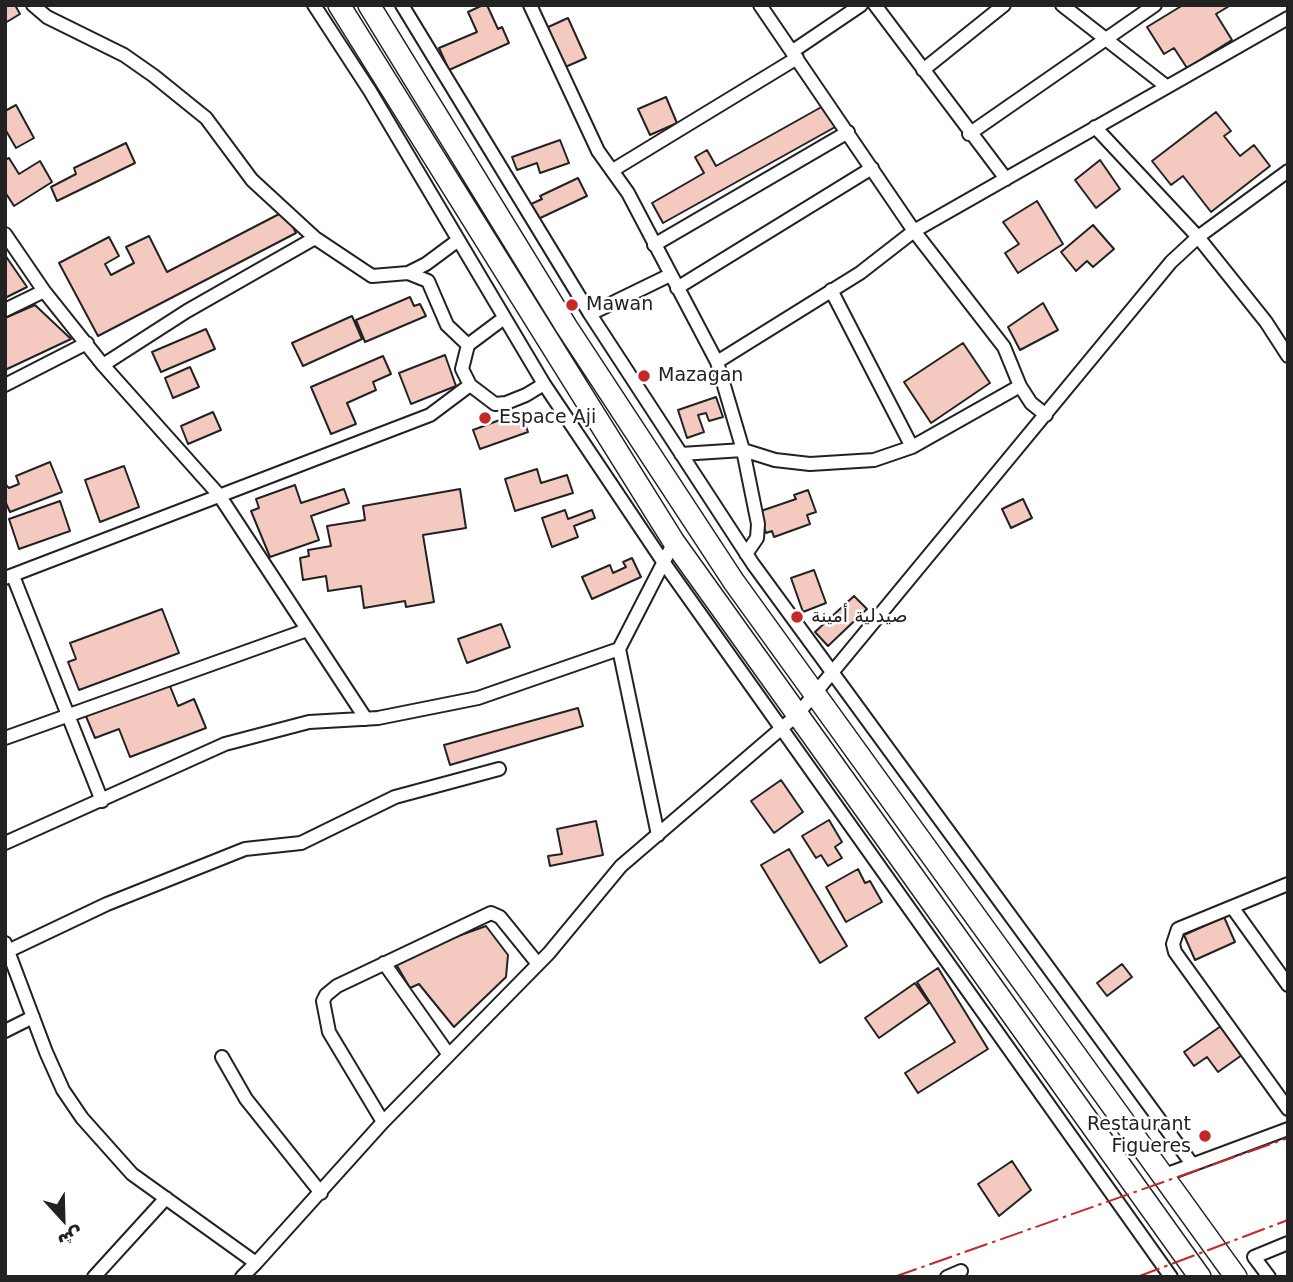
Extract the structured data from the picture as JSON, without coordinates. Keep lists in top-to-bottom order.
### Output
{
  "places": [
    "Mawan",
    "Mazagan",
    "Espace Aji",
    "صيدلية أمينة",
    "Restaurant Figueres"
  ],
  "north": "bottom"
}
